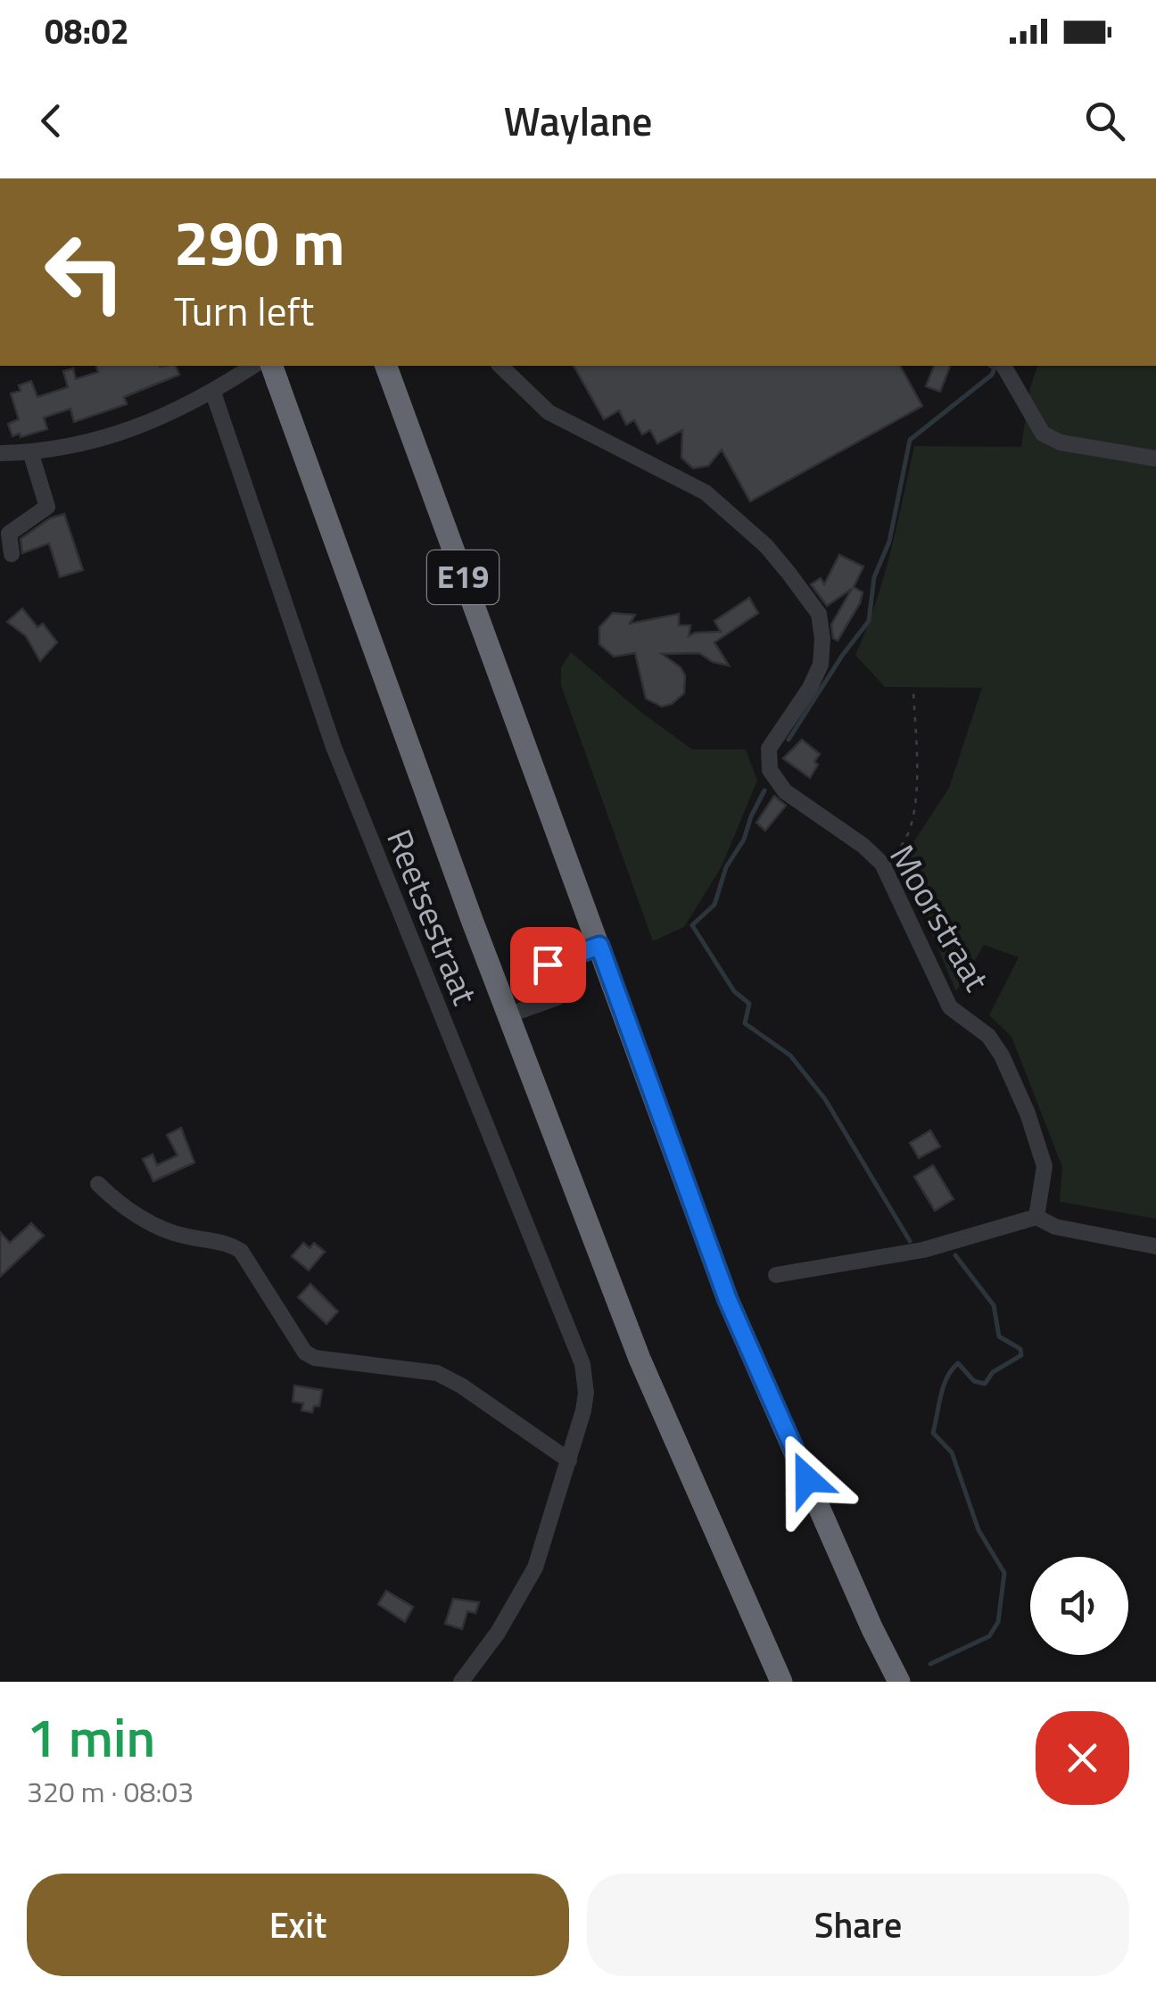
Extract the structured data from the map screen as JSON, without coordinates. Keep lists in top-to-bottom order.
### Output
{
  "streets": {
    "highway": ["E19"],
    "street": ["Reetsestraat", "Moorstraat"]
  },
  "page": {
    "status": "08:02",
    "header": "Waylane",
    "turn": ["290 m", "Turn left"],
    "heading": ["1 min", "320 m · 08:03"],
    "buttons": ["Exit", "Share"]
  }
}
